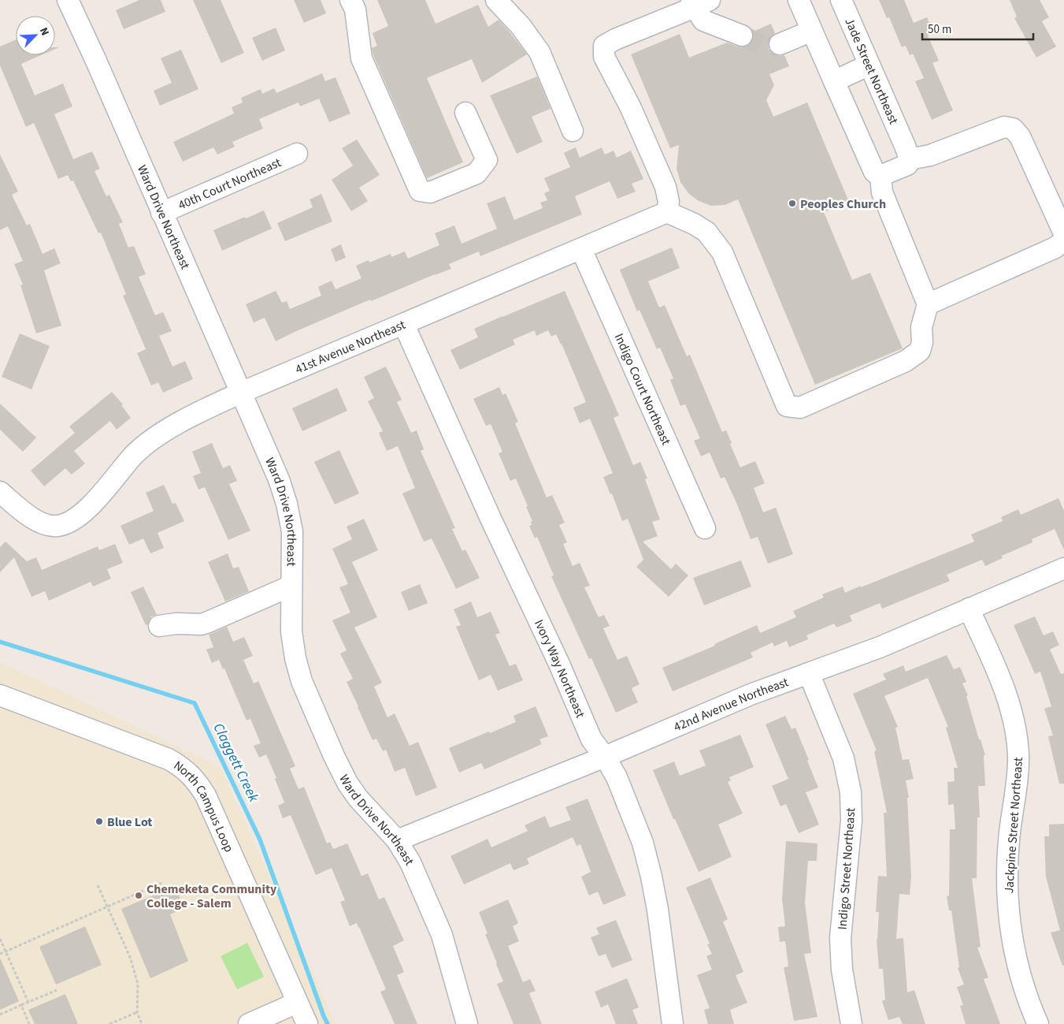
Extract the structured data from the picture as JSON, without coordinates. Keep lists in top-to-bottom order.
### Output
{
  "streets": {
    "street": [
      "Jade Street Northeast",
      "40th Court Northeast",
      "Ward Drive Northeast",
      "41st Avenue Northeast",
      "Indigo Court Northeast",
      "Ivory Way Northeast",
      "42nd Avenue Northeast",
      "North Campus Loop",
      "Jackpine Street Northeast",
      "Indigo Street Northeast"
    ]
  },
  "crossings": [
    ["40th Court Northeast", "Ward Drive Northeast"],
    ["Ward Drive Northeast", "41st Avenue Northeast"],
    ["Ward Drive Northeast", "42nd Avenue Northeast"],
    ["41st Avenue Northeast", "Indigo Court Northeast"],
    ["41st Avenue Northeast", "Ivory Way Northeast"],
    ["Ivory Way Northeast", "42nd Avenue Northeast"],
    ["42nd Avenue Northeast", "Jackpine Street Northeast"],
    ["42nd Avenue Northeast", "Indigo Street Northeast"]
  ],
  "water": ["Claggett Creek"],
  "places": ["Peoples Church", "Blue Lot", "Chemeketa Community College - Salem"],
  "scale_bar": "50 m",
  "north": "top right"
}
